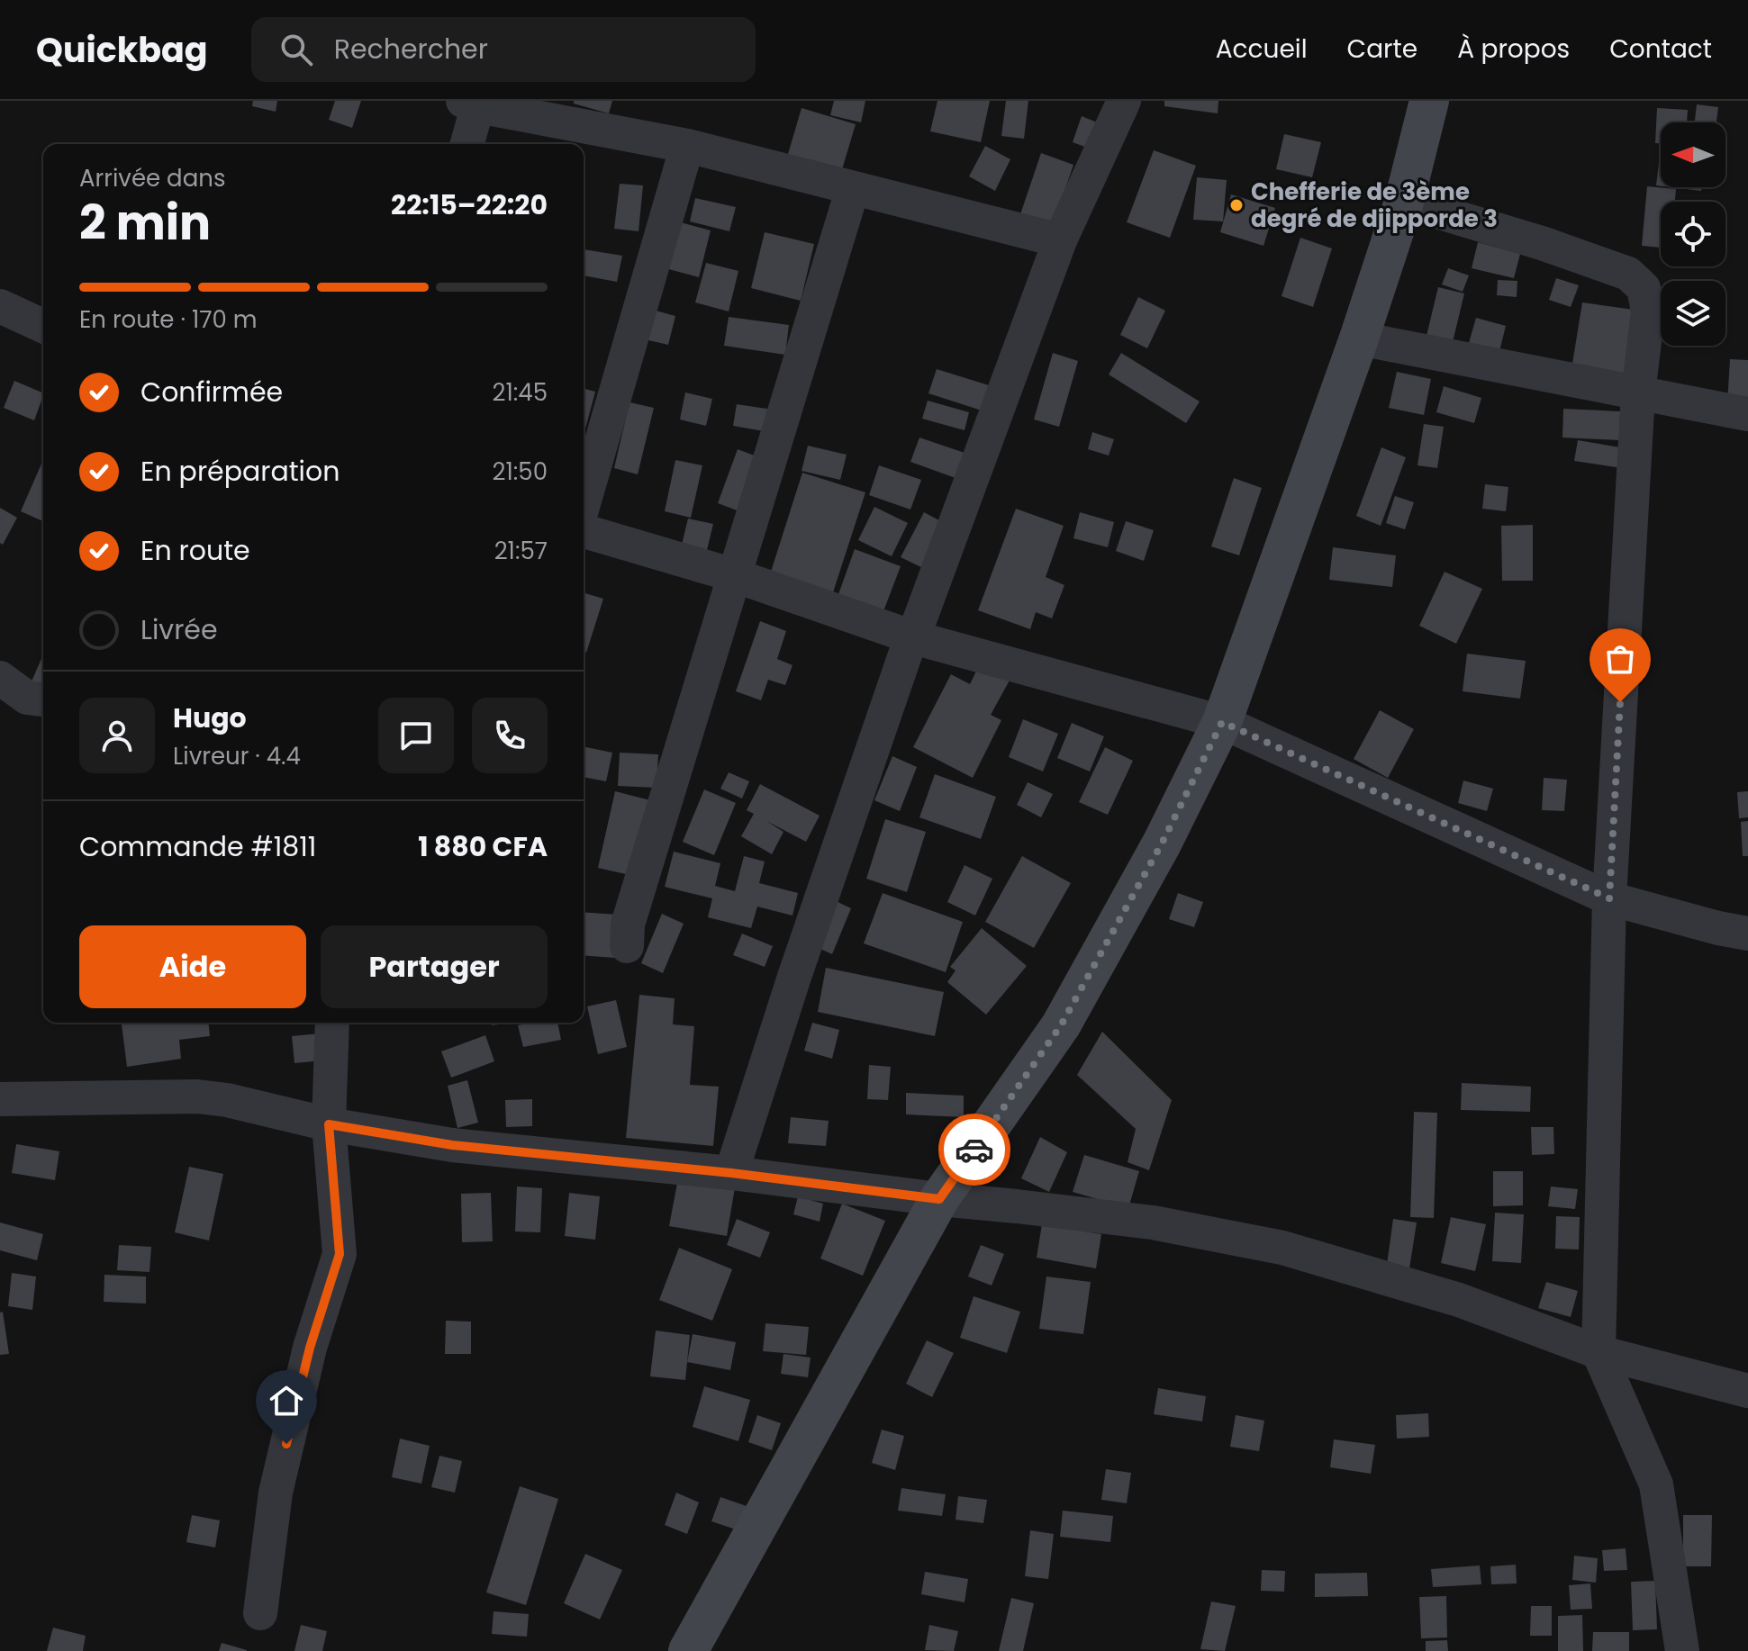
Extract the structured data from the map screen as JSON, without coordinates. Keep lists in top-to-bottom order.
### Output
{
  "places": ["Chefferie de 3ème degré de djipporde 3"],
  "north": "left",
  "page": {
    "header": "Quickbag",
    "search": "Rechercher",
    "nav": [
      "Accueil",
      "Carte",
      "À propos",
      "Contact"
    ],
    "heading": ["2 min", "Arrivée dans", "22:15–22:20"],
    "panel": [
      "Hugo",
      "Livreur · 4.4",
      "Commande #1811",
      "1 880 CFA"
    ],
    "bar": "En route · 170 m",
    "list": [
      ["Confirmée", "21:45"],
      ["En préparation", "21:50"],
      ["En route", "21:57"],
      "Livrée"
    ],
    "buttons": ["Aide", "Partager"]
  }
}
